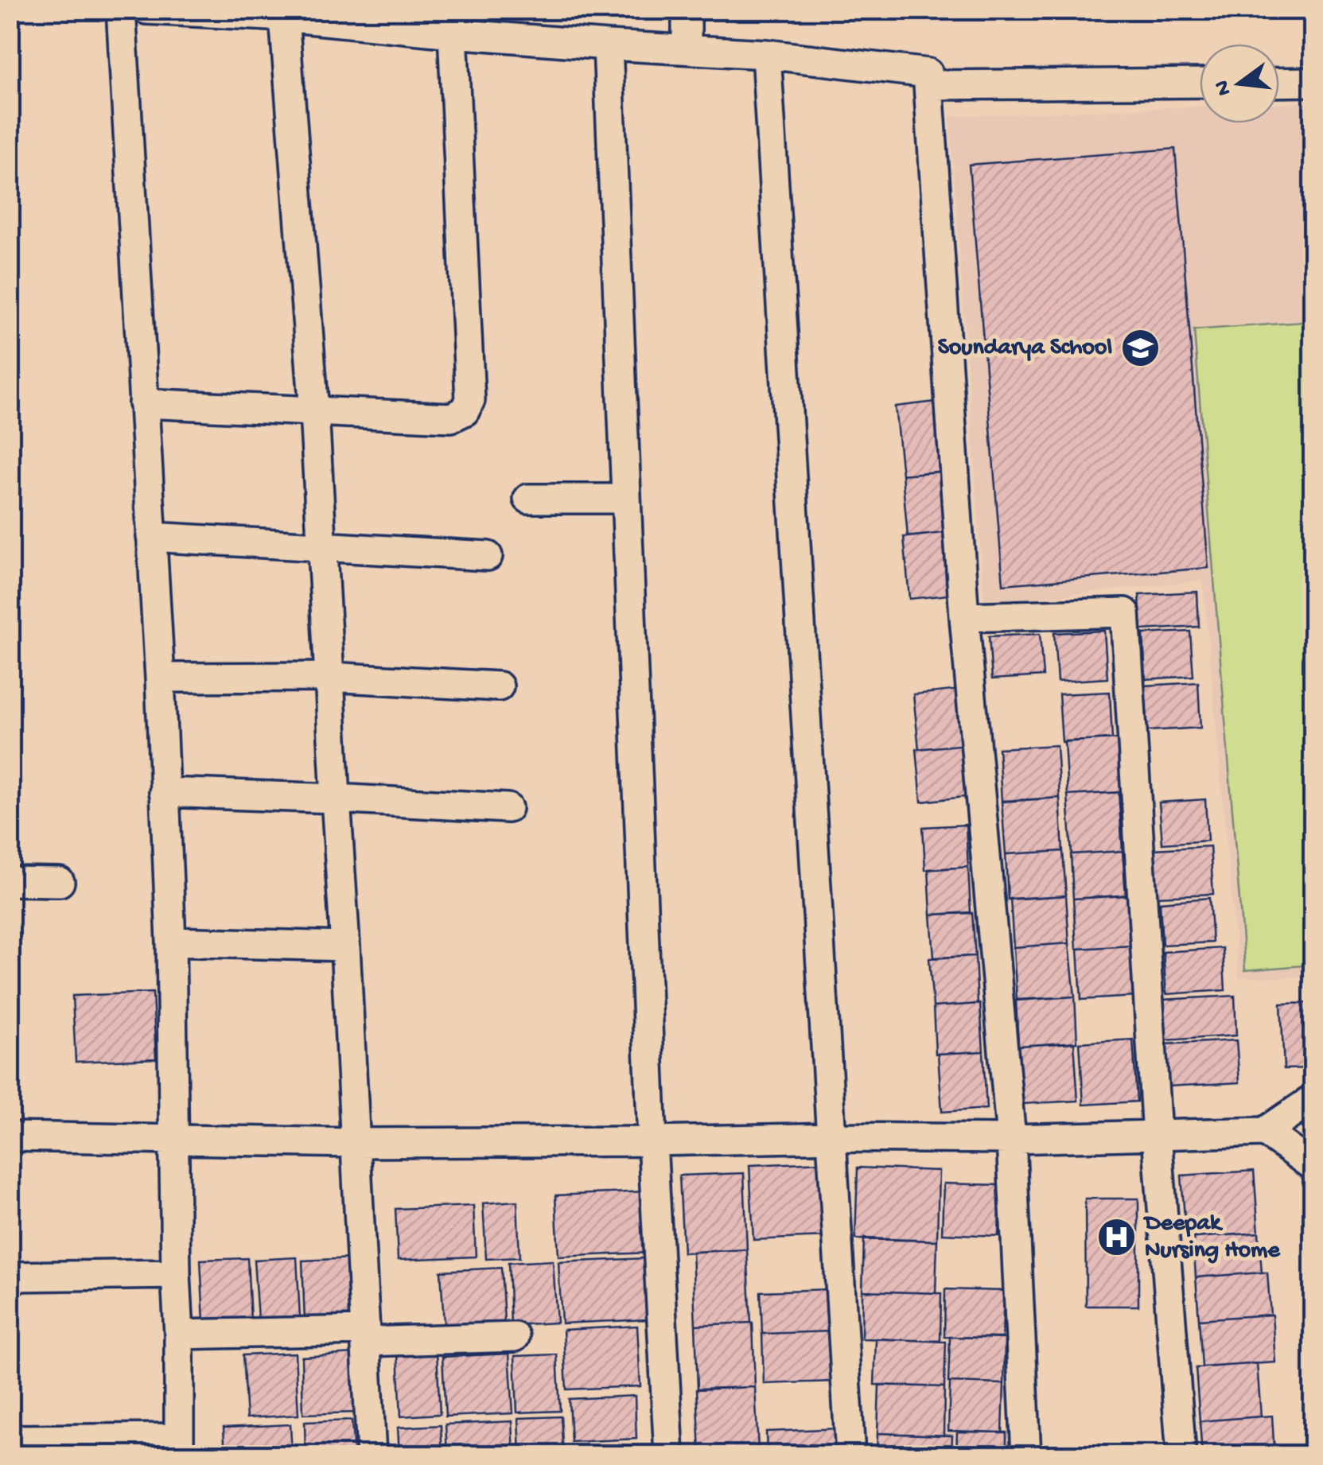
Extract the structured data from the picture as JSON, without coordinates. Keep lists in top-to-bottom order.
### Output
{
  "places": {
    "school or university": ["Soundarya School"],
    "hospital": ["Deepak Nursing Home"]
  },
  "north": "left"
}
